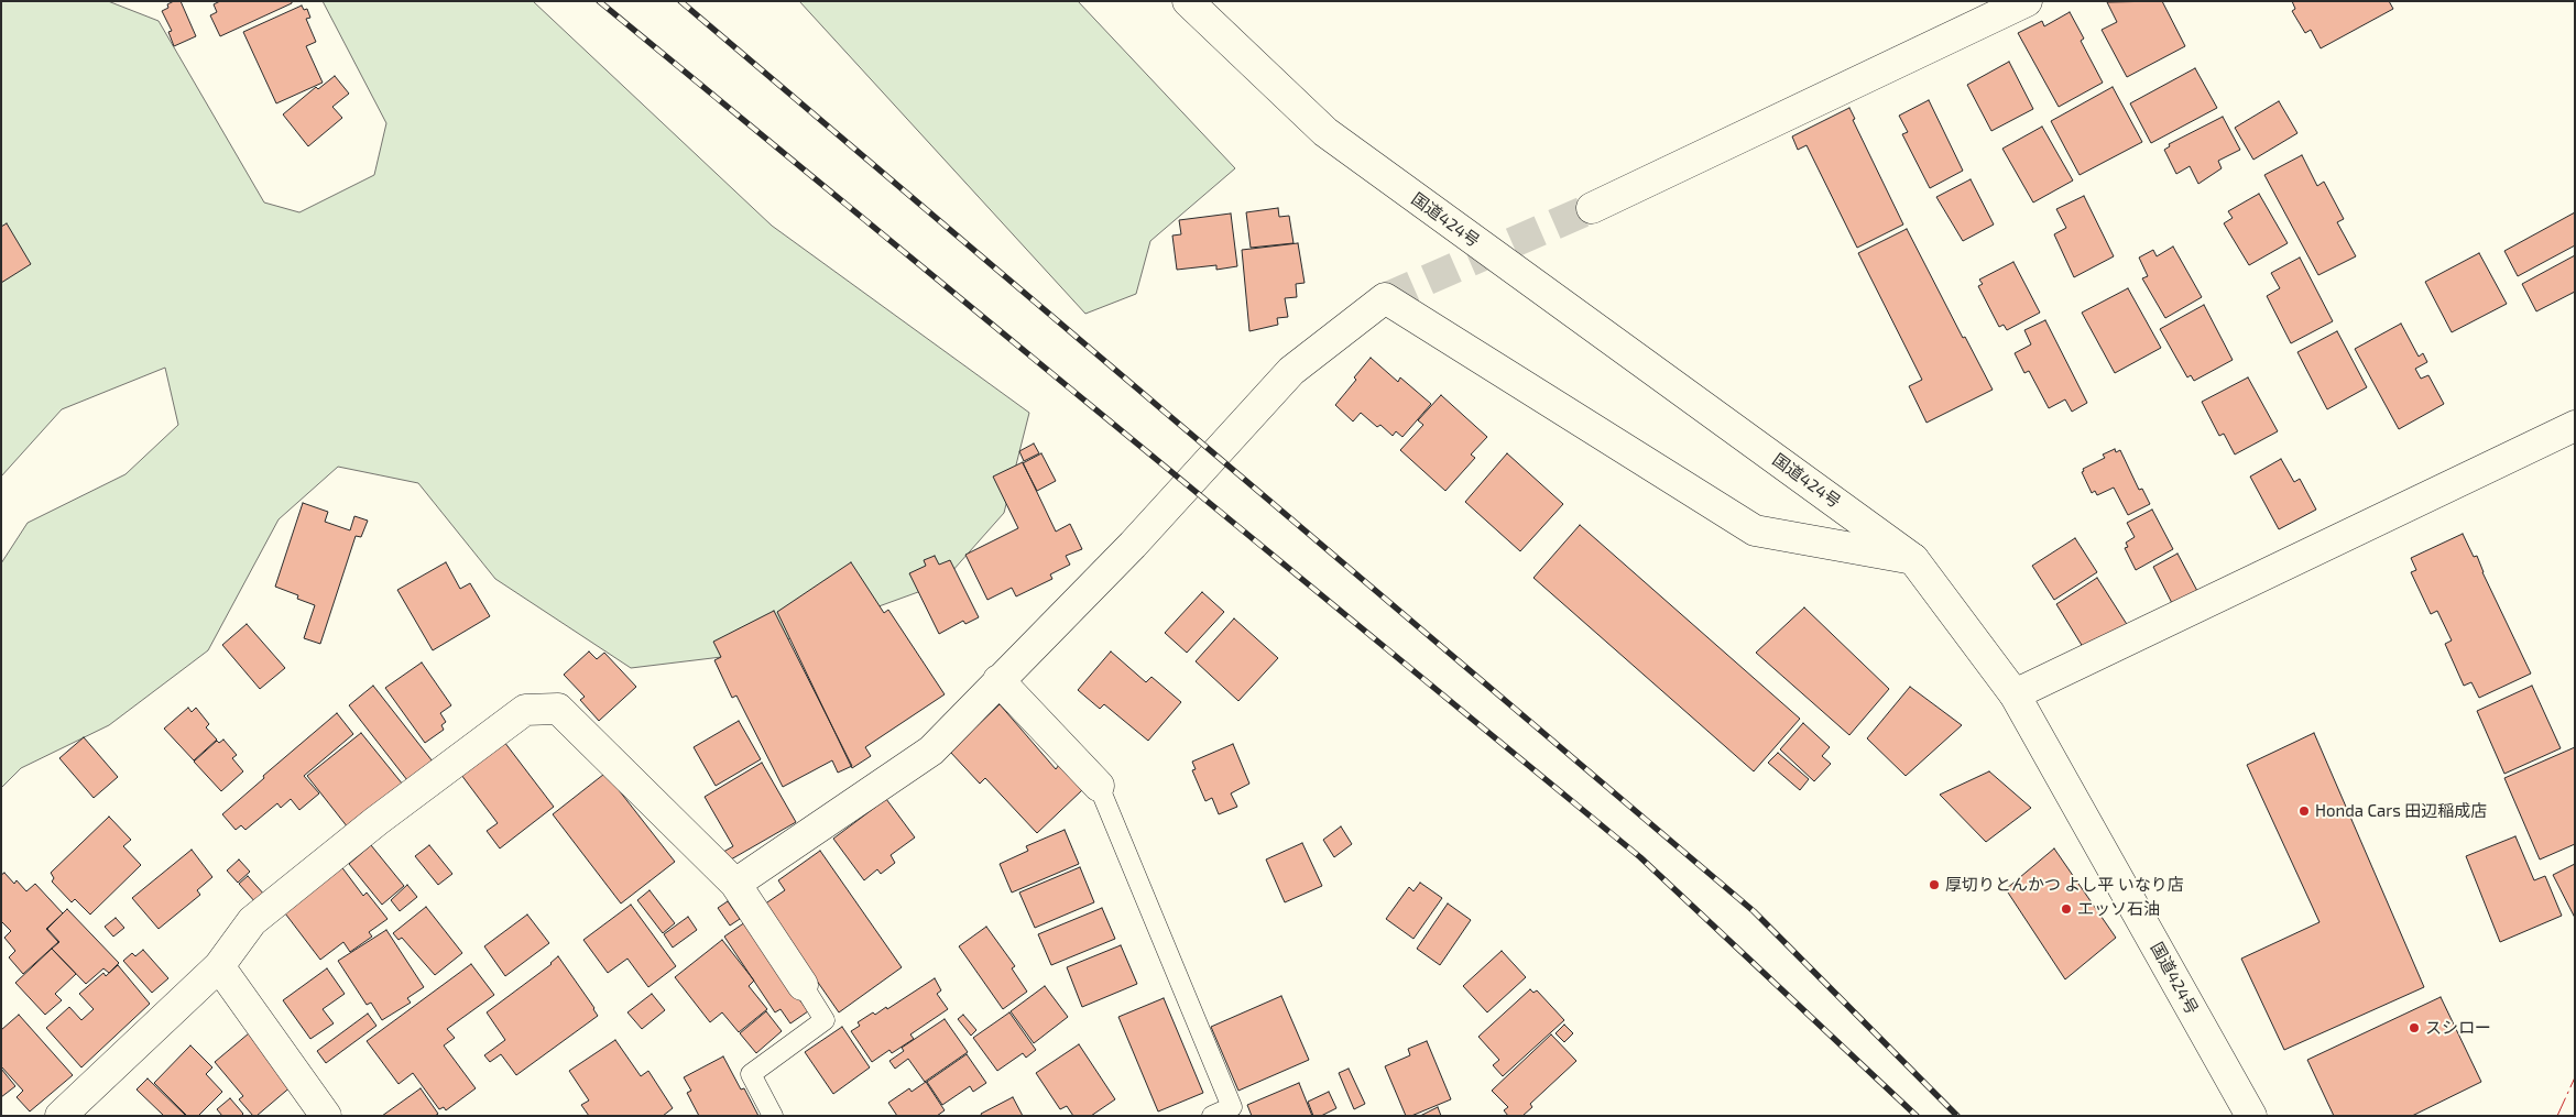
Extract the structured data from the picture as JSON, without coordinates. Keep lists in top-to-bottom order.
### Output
{
  "streets": {
    "main road": ["国道424号"]
  },
  "places": [
    "Honda Cars 田辺稲成店",
    "厚切りとんかつ よし平 いなり店",
    "エッソ石油",
    "スシロー"
  ]
}
